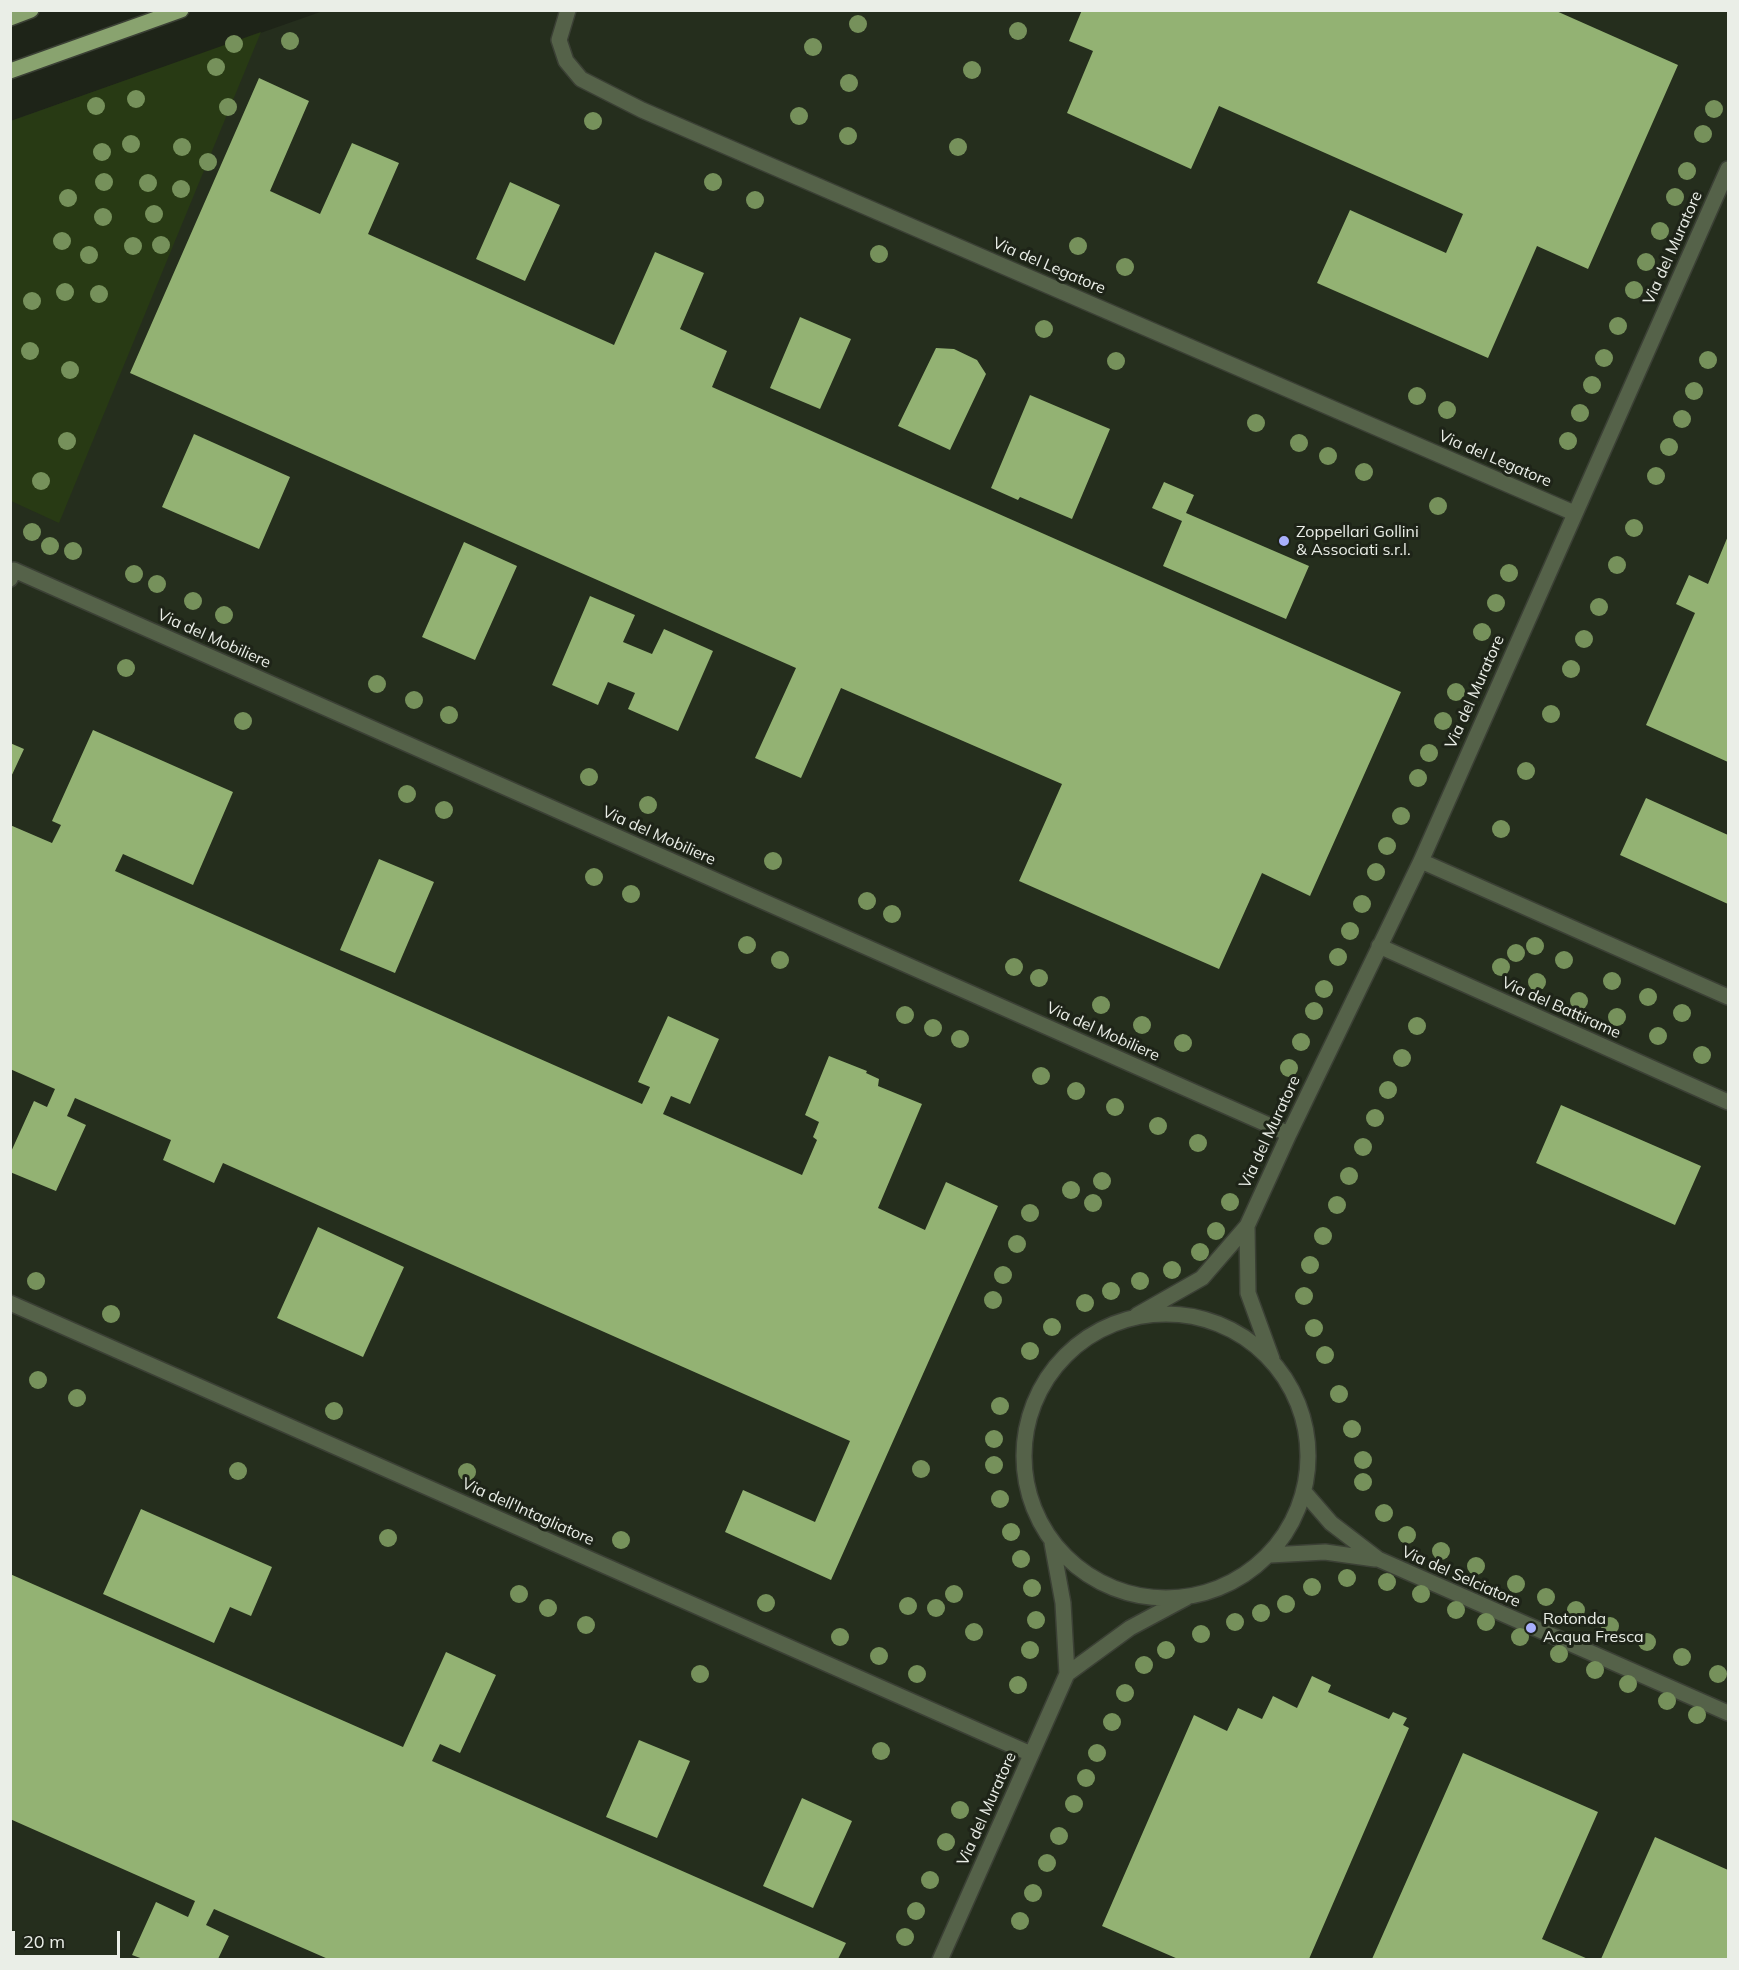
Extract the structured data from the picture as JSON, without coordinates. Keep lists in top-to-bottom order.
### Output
{
  "streets": {
    "street": [
      "Via del Muratore",
      "Via del Legatore",
      "Via del Mobiliere",
      "Via del Battirame",
      "Via dell'Intagliatore",
      "Via del Selciatore"
    ]
  },
  "crossings": [
    ["Via del Muratore", "Via del Legatore"],
    ["Via del Muratore", "Via del Mobiliere"],
    ["Via del Muratore", "Via del Battirame"],
    ["Via del Muratore", "Via dell'Intagliatore"]
  ],
  "places": ["Zoppellari Gollini & Associati s.r.l.", "Rotonda Acqua Fresca"],
  "scale_bar": "20 m"
}
